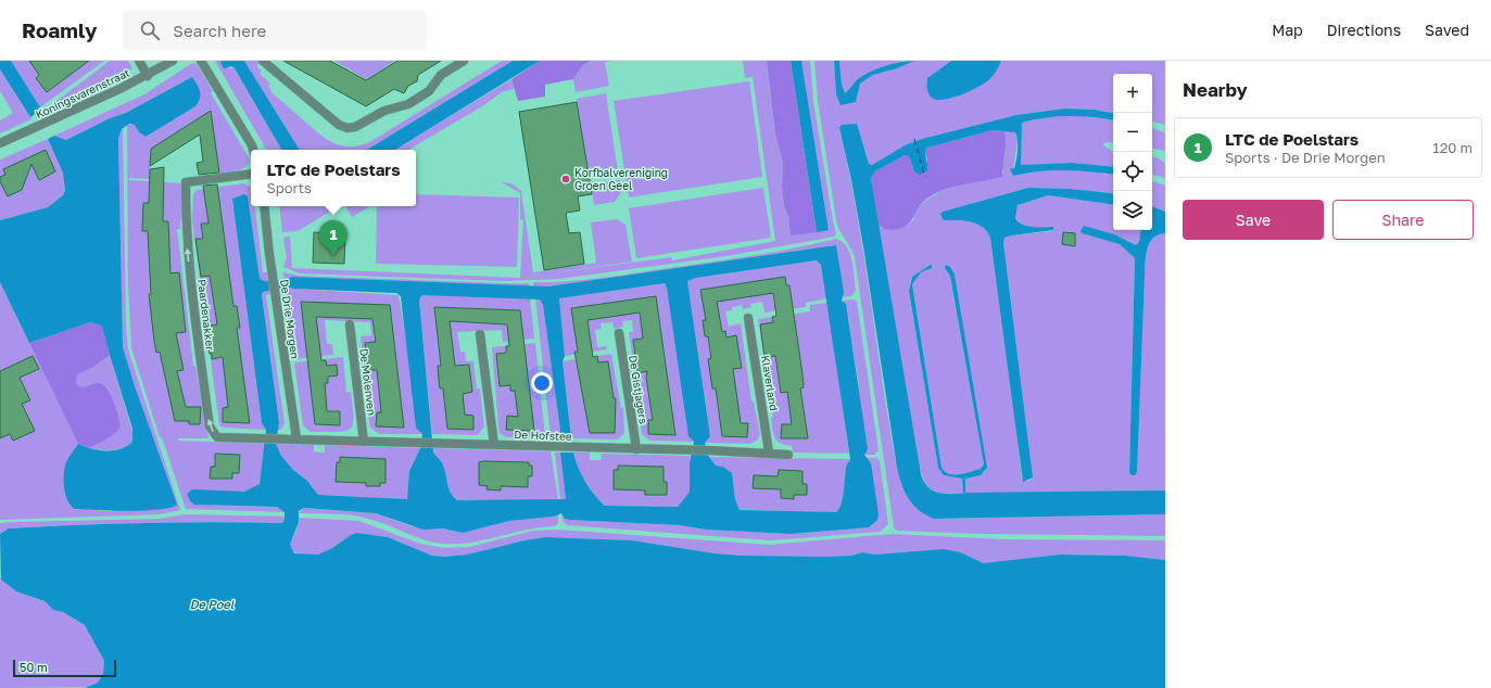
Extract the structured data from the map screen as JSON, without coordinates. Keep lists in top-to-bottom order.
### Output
{
  "streets": {
    "street": [
      "Koningsvarenstraat",
      "Paardenakker",
      "De Drie Morgen",
      "De Molenven",
      "Klaverland",
      "De Gistjagers",
      "De Hofstee"
    ]
  },
  "crossings": [
    ["Paardenakker", "De Drie Morgen"],
    ["Paardenakker", "De Hofstee"],
    ["De Drie Morgen", "De Hofstee"],
    ["De Molenven", "De Hofstee"],
    ["Klaverland", "De Hofstee"],
    ["De Gistjagers", "De Hofstee"]
  ],
  "water": ["De Poel"],
  "places": ["Korfbalvereniging Groen Geel"],
  "scale_bar": "50 m",
  "page": {
    "header": "Roamly",
    "search": "Search here",
    "nav": ["Map", "Directions", "Saved"],
    "heading": "Nearby",
    "map_buttons": ["+", "−"],
    "list": [
      {
        "mark": "1",
        "name": "LTC de Poelstars",
        "note": "Sports · De Drie Morgen",
        "value": "120 m"
      }
    ],
    "popup": ["LTC de Poelstars", "Sports"],
    "buttons": ["Save", "Share"],
    "pins": "1",
    "scale": "50 m"
  }
}
